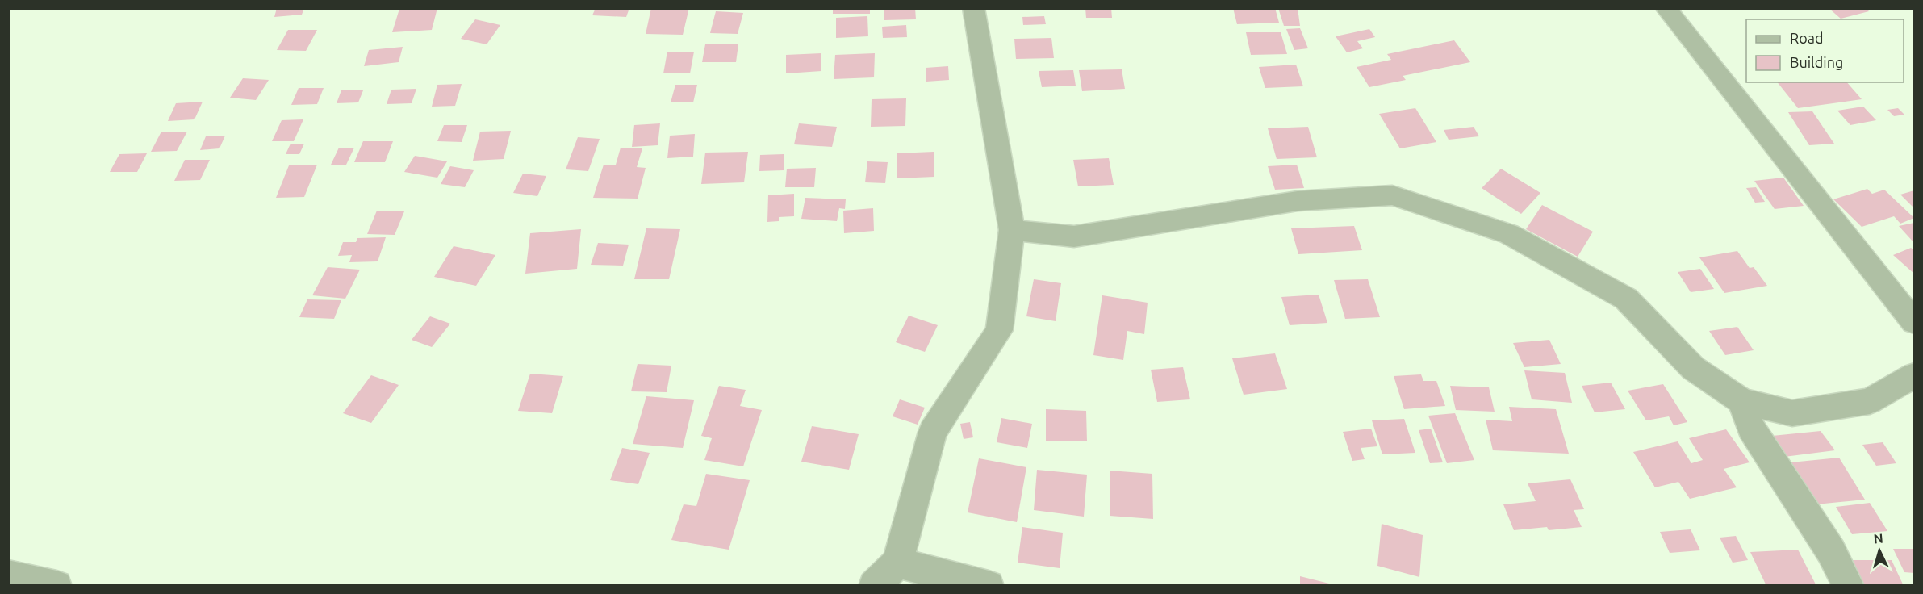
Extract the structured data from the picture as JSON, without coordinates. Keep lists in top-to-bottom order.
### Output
{
  "legend": ["Road", "Building"],
  "north": "top"
}
